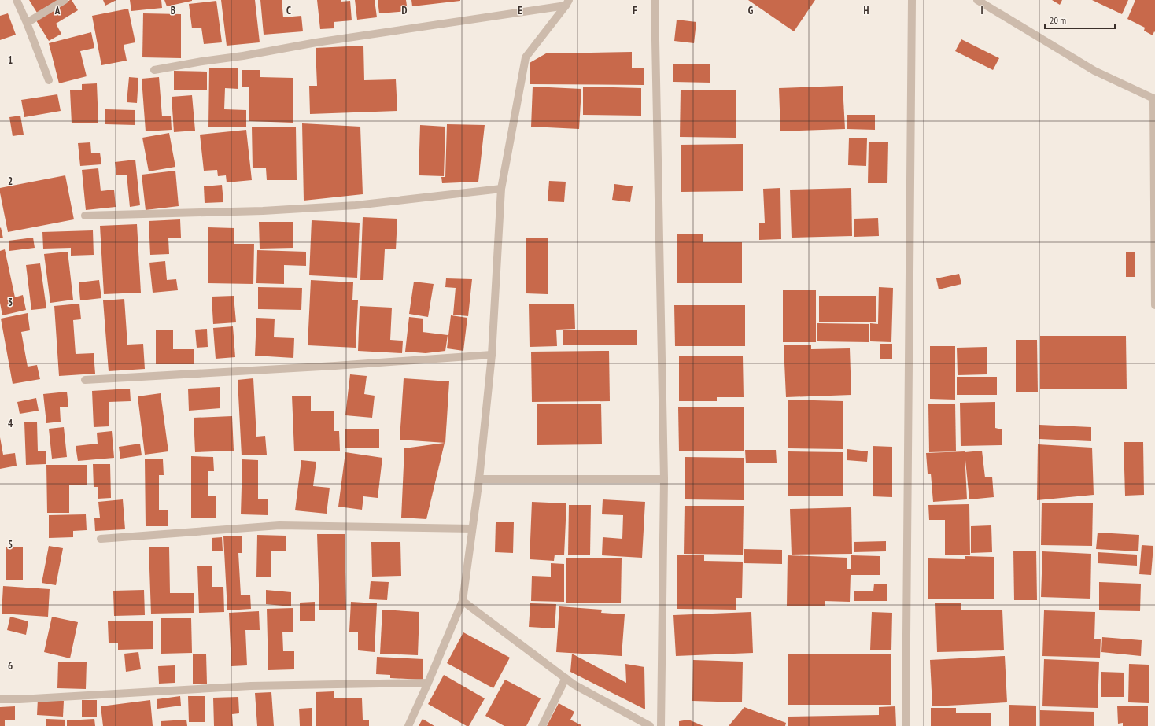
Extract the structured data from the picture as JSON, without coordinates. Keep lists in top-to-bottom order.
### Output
{
  "scale_bar": "20 m",
  "grid": {
    "columns": [
      "A",
      "B",
      "C",
      "D",
      "E",
      "F",
      "G",
      "H",
      "I"
    ],
    "rows": [
      "1",
      "2",
      "3",
      "4",
      "5",
      "6"
    ]
  }
}
